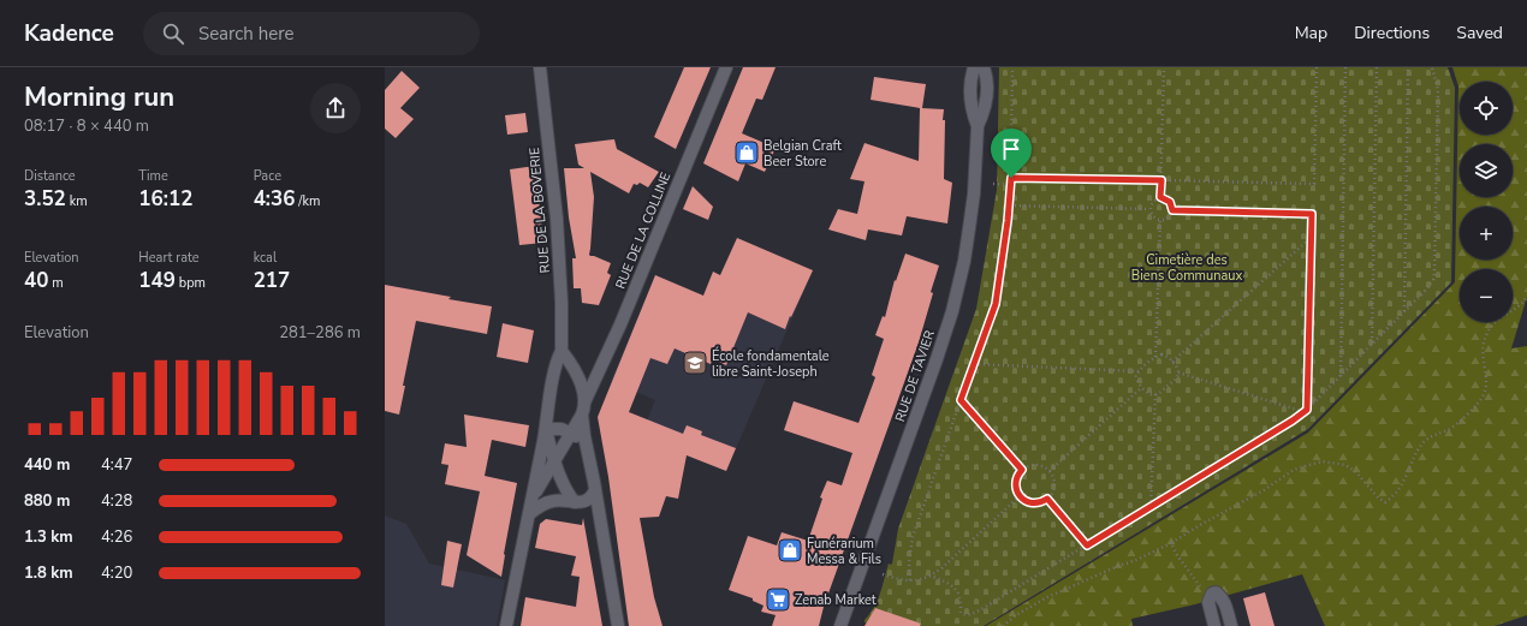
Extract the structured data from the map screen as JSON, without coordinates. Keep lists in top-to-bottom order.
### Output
{
  "streets": {
    "street": ["RUE DE LA BOVERIE", "RUE DE LA COLLINE", "RUE DE TAVIER"]
  },
  "parks": ["Cimetière des Biens Communaux"],
  "places": {
    "shop": ["Belgian Craft Beer Store", "Funérarium Messa & Fils"],
    "school or university": ["École fondamentale libre Saint-Joseph"],
    "supermarket": ["Zenab Market"]
  },
  "page": {
    "header": "Kadence",
    "search": "Search here",
    "nav": ["Map", "Directions", "Saved"],
    "heading": ["Morning run", "08:17 · 8 × 440 m"],
    "map_buttons": ["+", "−"],
    "stats": [
      ["Distance", "3.52 km"],
      ["Time", "16:12"],
      ["Pace", "4:36 /km"],
      ["Elevation", "40 m"],
      ["Heart rate", "149 bpm"],
      ["kcal", "217"]
    ],
    "chart": ["Elevation", "281–286 m"],
    "list": [
      {
        "name": "440 m",
        "note": "4:47"
      },
      {
        "name": "880 m",
        "note": "4:28"
      },
      {
        "name": "1.3 km",
        "note": "4:26"
      },
      {
        "name": "1.8 km",
        "note": "4:20"
      }
    ]
  }
}
